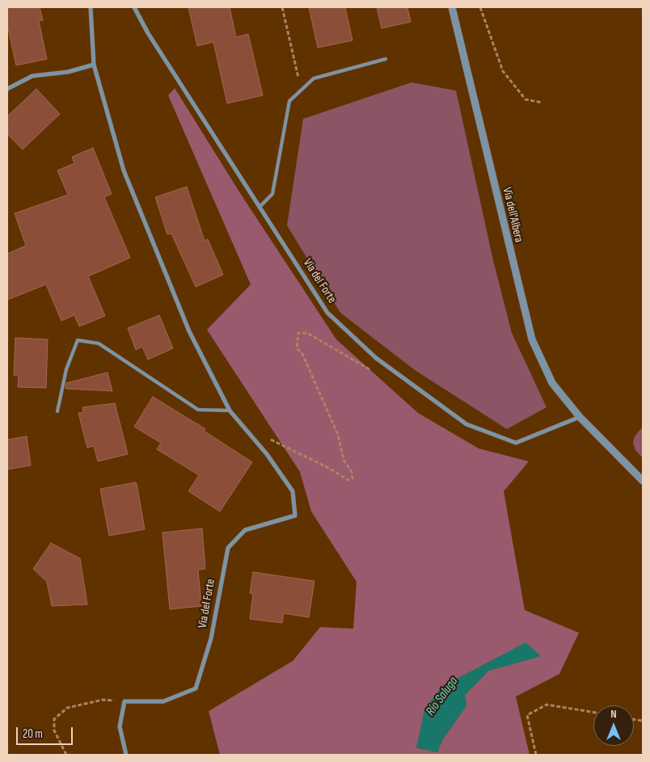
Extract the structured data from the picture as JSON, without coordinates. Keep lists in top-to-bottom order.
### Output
{
  "streets": {
    "street": ["Via dell'Albera", "Via del Forte"]
  },
  "crossings": [
    ["Via dell'Albera", "Via del Forte"]
  ],
  "water": ["Rio Saluga"],
  "scale_bar": "20 m",
  "north": "top"
}
